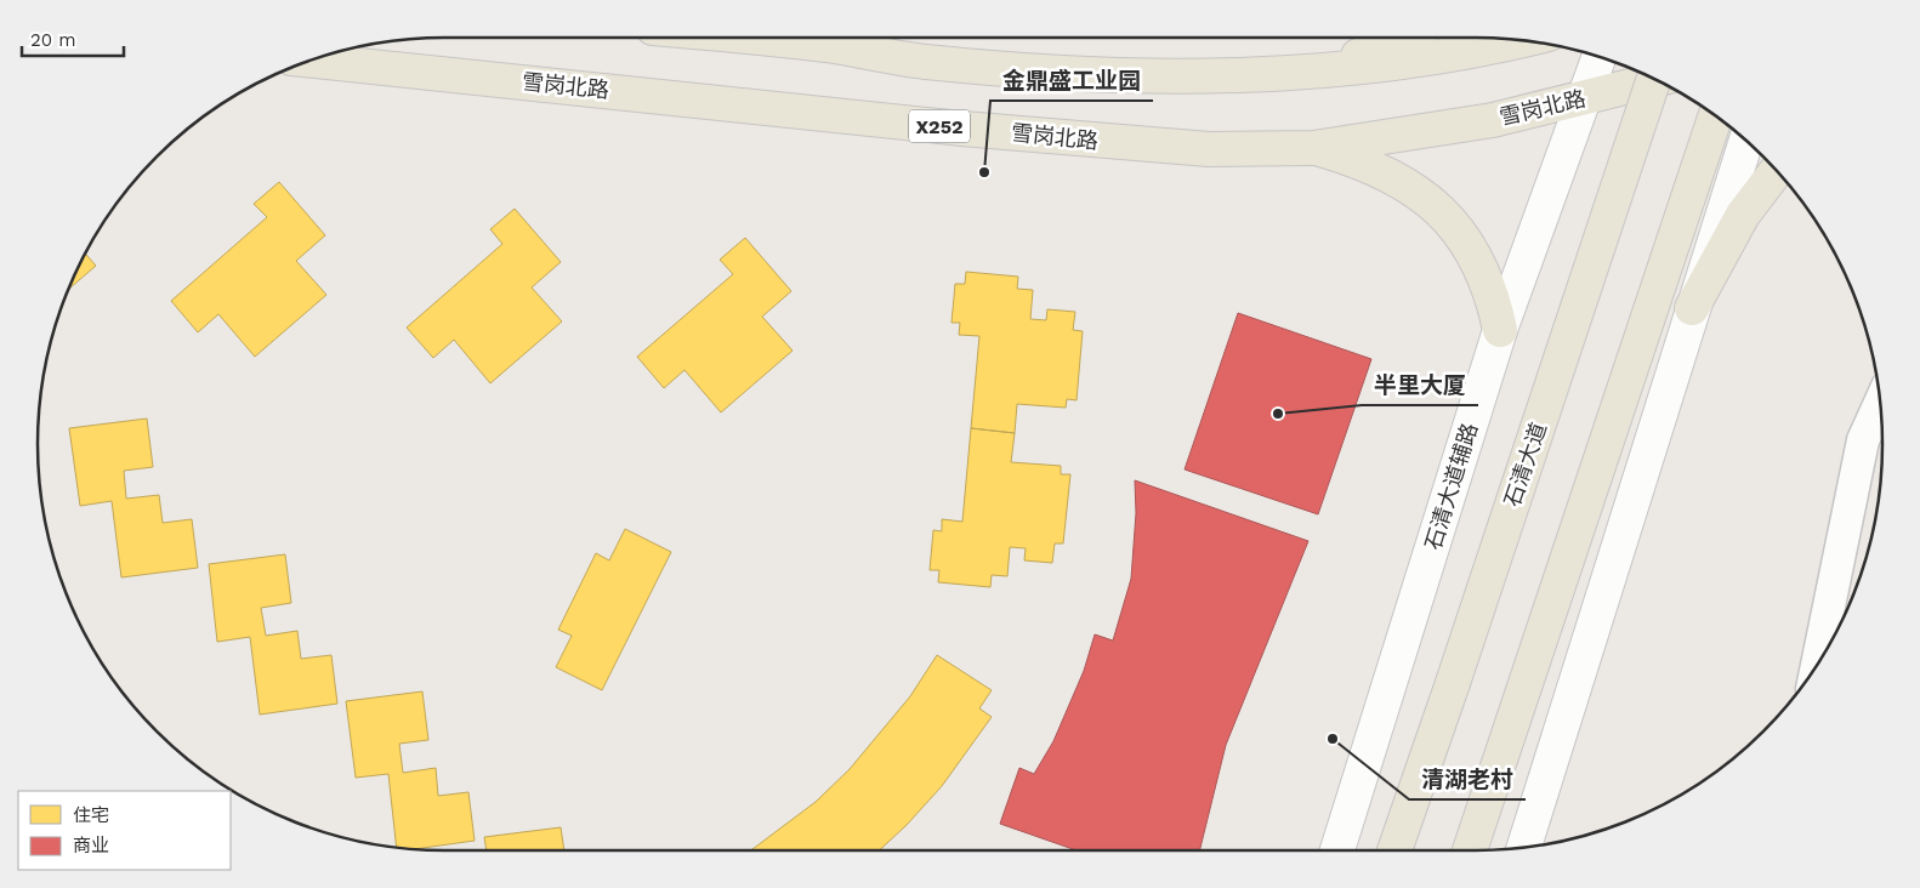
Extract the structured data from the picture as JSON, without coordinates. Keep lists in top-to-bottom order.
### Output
{
  "streets": {
    "main road": [
      "雪岗北路",
      "X252",
      "石清大道",
      "石清大道辅路"
    ]
  },
  "crossings": [
    ["雪岗北路", "石清大道辅路"]
  ],
  "places": ["金鼎盛工业园", "半里大厦", "清湖老村"],
  "legend": ["住宅", "商业"],
  "scale_bar": "20 m"
}
